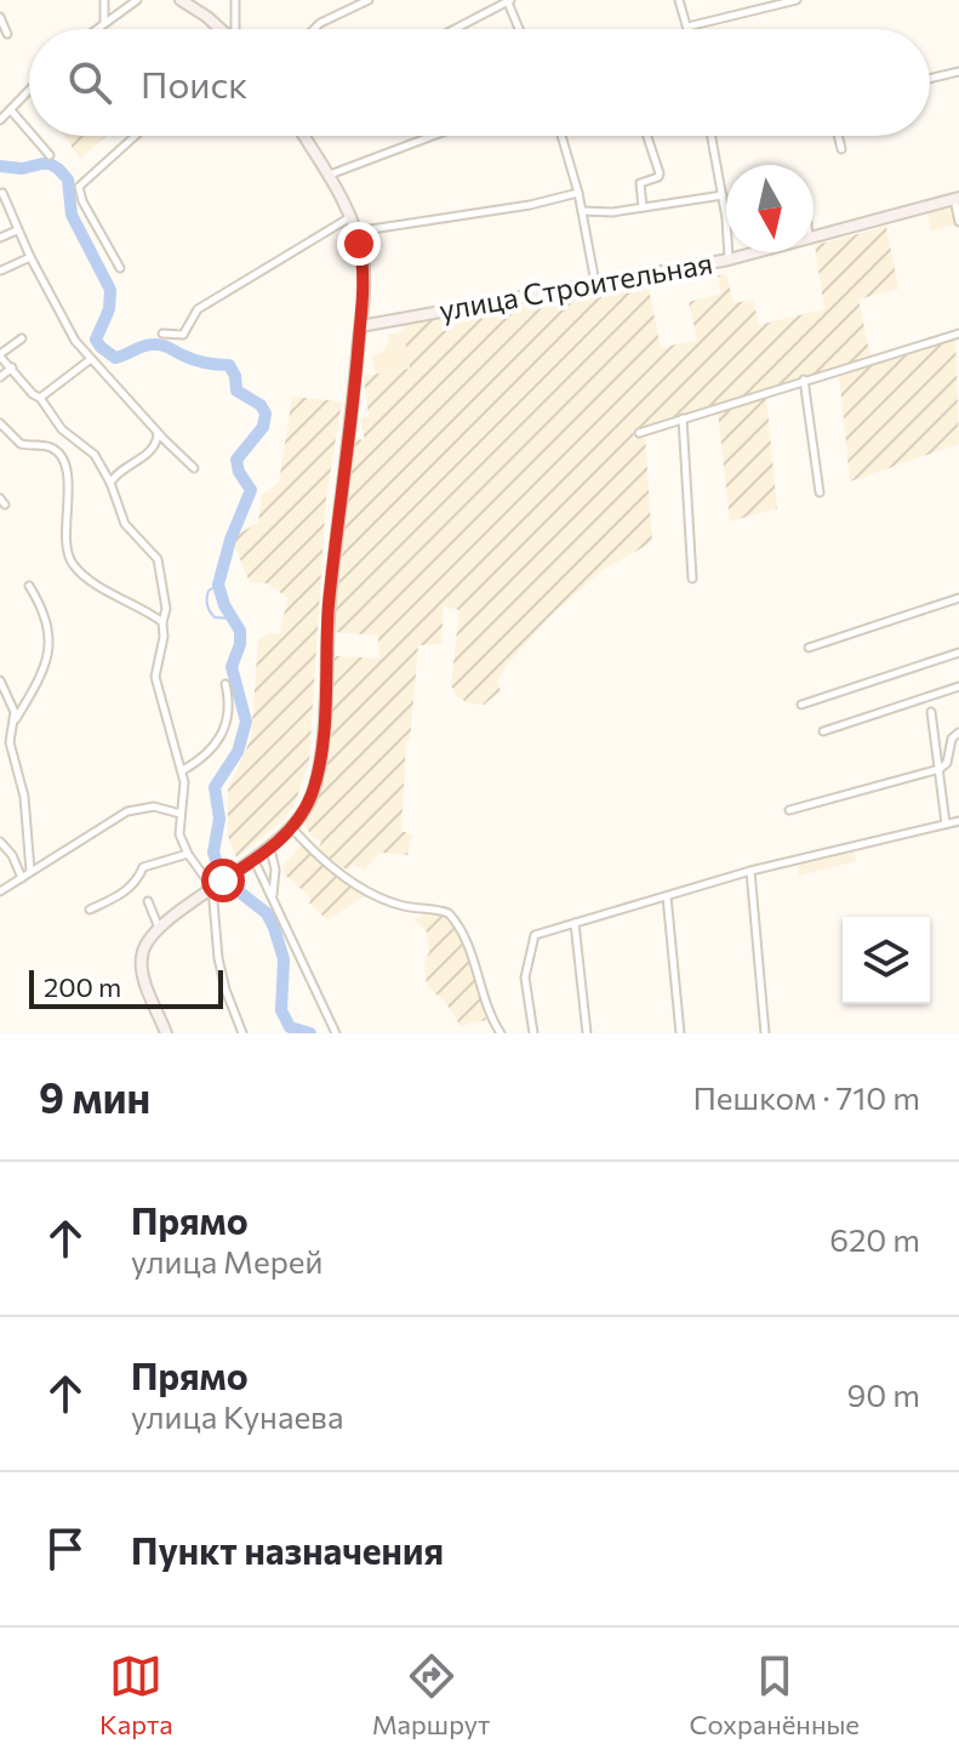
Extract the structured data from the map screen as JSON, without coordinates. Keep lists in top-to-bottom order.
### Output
{
  "streets": {
    "main road": ["улица Строительная"]
  },
  "scale_bar": "200 m",
  "north": "bottom",
  "page": {
    "search": "Поиск",
    "scale": "200 m",
    "heading": ["9 мин", "Пешком · 710 m"],
    "list": [
      ["Прямо", "улица Мерей", "620 m"],
      ["Прямо", "улица Кунаева", "90 m"],
      "Пункт назначения"
    ],
    "nav": ["Карта", "Маршрут", "Сохранённые"]
  }
}
